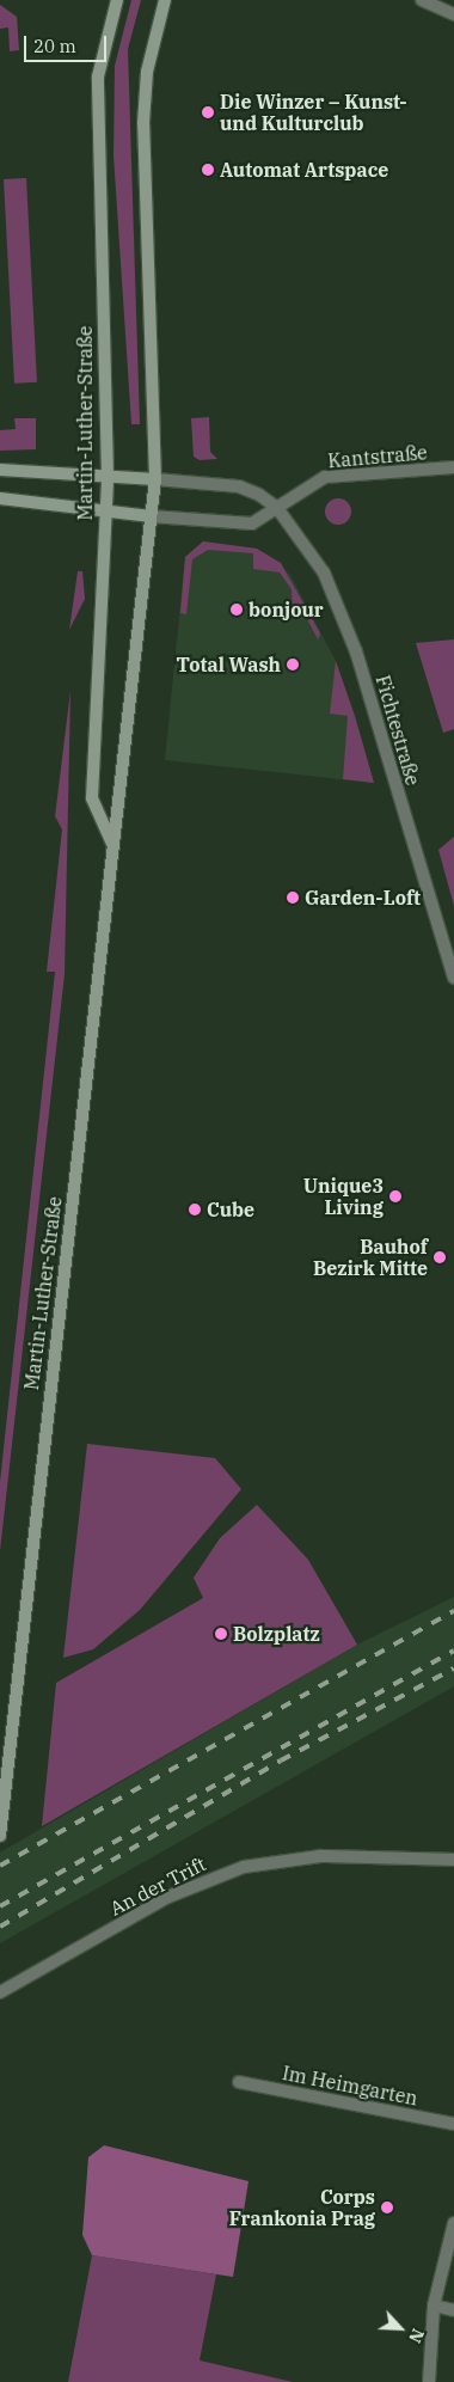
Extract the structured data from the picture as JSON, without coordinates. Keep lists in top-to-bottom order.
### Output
{
  "streets": {
    "main road": ["Martin-Luther-Straße", "Fichtestraße"],
    "street": ["Kantstraße", "An der Trift", "Im Heimgarten"]
  },
  "crossings": [
    ["Martin-Luther-Straße", "Fichtestraße"],
    ["Kantstraße", "Fichtestraße"]
  ],
  "places": [
    "Die Winzer – Kunst- und Kulturclub",
    "Automat Artspace",
    "bonjour",
    "Total Wash",
    "Garden-Loft",
    "Unique3 Living",
    "Cube",
    "Bauhof Bezirk Mitte",
    "Bolzplatz",
    "Corps Frankonia Prag"
  ],
  "scale_bar": "20 m",
  "north": "bottom right"
}
